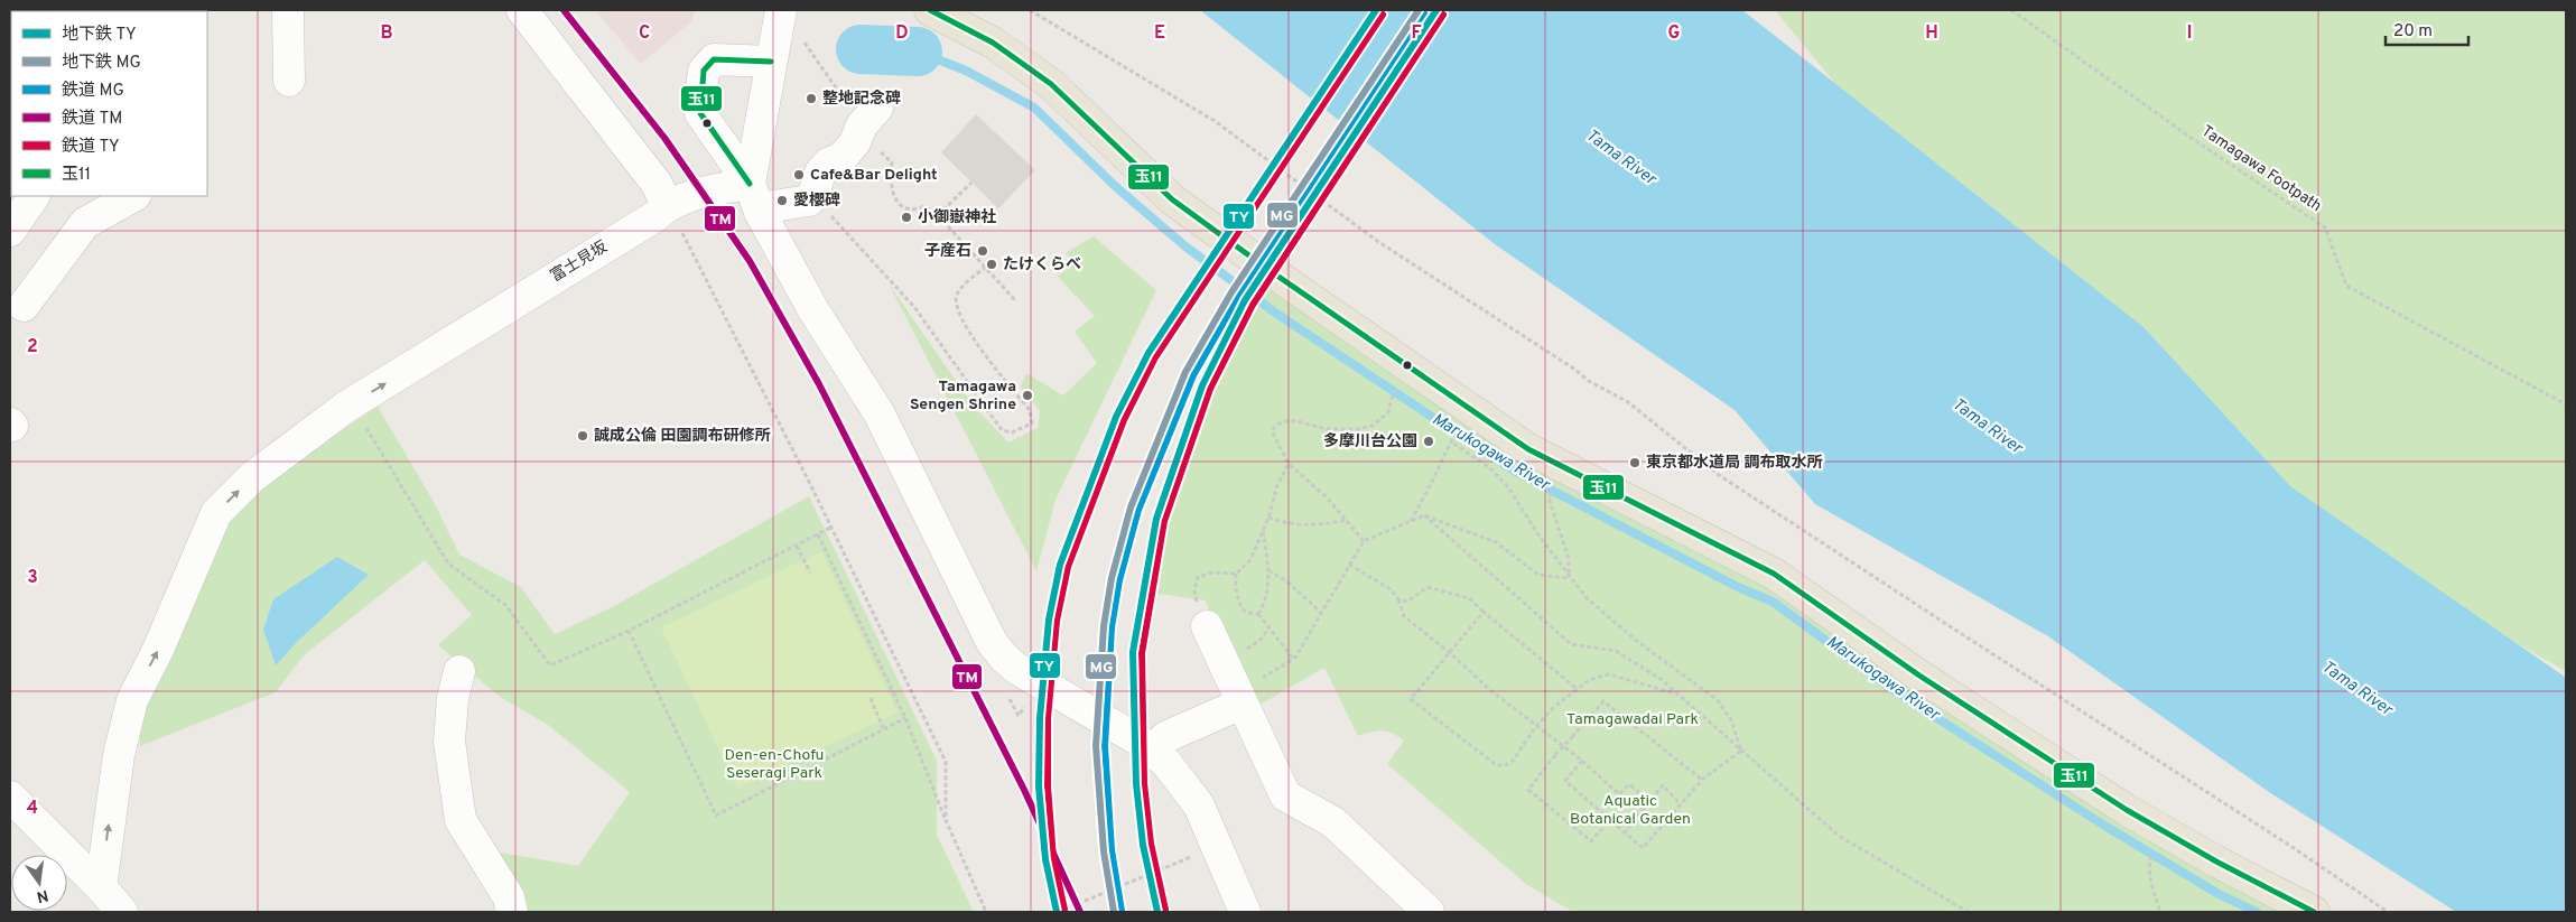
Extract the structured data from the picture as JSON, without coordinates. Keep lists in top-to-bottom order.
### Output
{
  "streets": {
    "street": ["富士見坂"],
    "path": ["Tamagawa Footpath"]
  },
  "one_way": ["富士見坂"],
  "water": ["Tama River", "Marukogawa River"],
  "parks": ["Tamagawadai Park", "Den-en-Chofu Seseragi Park", "Aquatic Botanical Garden"],
  "places": [
    "整地記念碑",
    "Cafe&Bar Delight",
    "愛櫻碑",
    "小御嶽神社",
    "子産石",
    "たけくらべ",
    "Tamagawa Sengen Shrine",
    "誠成公倫 田園調布研修所",
    "多摩川台公園",
    "東京都水道局 調布取水所"
  ],
  "lines": [
    "metro line TY",
    "metro line MG",
    "rail line TM",
    "transit line 玉11",
    "rail line MG",
    "rail line TY"
  ],
  "legend": [
    "地下鉄 TY",
    "地下鉄 MG",
    "鉄道 MG",
    "鉄道 TM",
    "鉄道 TY",
    "玉11"
  ],
  "scale_bar": "20 m",
  "north": "bottom",
  "grid": {
    "columns": [
      "B",
      "C",
      "D",
      "E",
      "F",
      "G",
      "H",
      "I"
    ],
    "rows": ["2", "3", "4"]
  }
}
